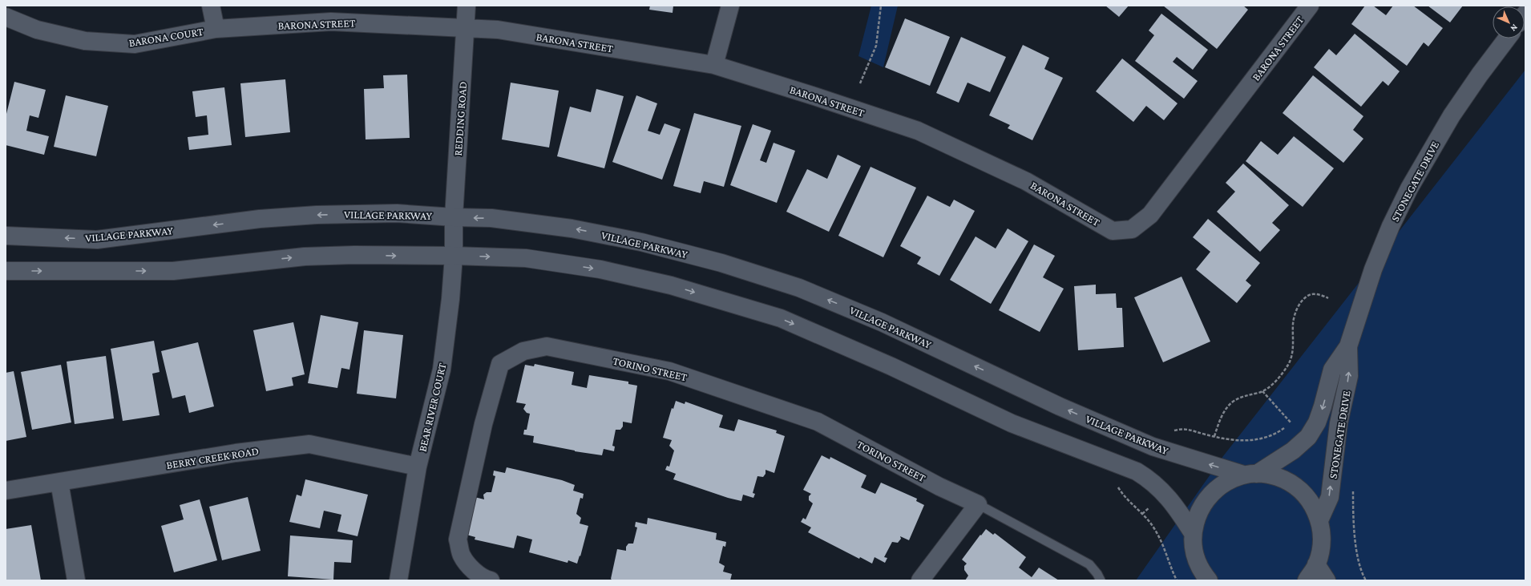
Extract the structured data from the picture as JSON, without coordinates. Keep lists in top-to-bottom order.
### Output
{
  "streets": {
    "street": [
      "BARONA STREET",
      "BARONA COURT",
      "REDDING ROAD",
      "STONEGATE DRIVE",
      "VILLAGE PARKWAY",
      "TORINO STREET",
      "BEAR RIVER COURT",
      "BERRY CREEK ROAD"
    ]
  },
  "crossings": [
    ["BARONA STREET", "BARONA COURT"],
    ["BARONA STREET", "REDDING ROAD"],
    ["REDDING ROAD", "VILLAGE PARKWAY"],
    ["REDDING ROAD", "BEAR RIVER COURT"],
    ["STONEGATE DRIVE", "VILLAGE PARKWAY"],
    ["VILLAGE PARKWAY", "BEAR RIVER COURT"],
    ["BEAR RIVER COURT", "BERRY CREEK ROAD"]
  ],
  "north": "bottom right"
}
